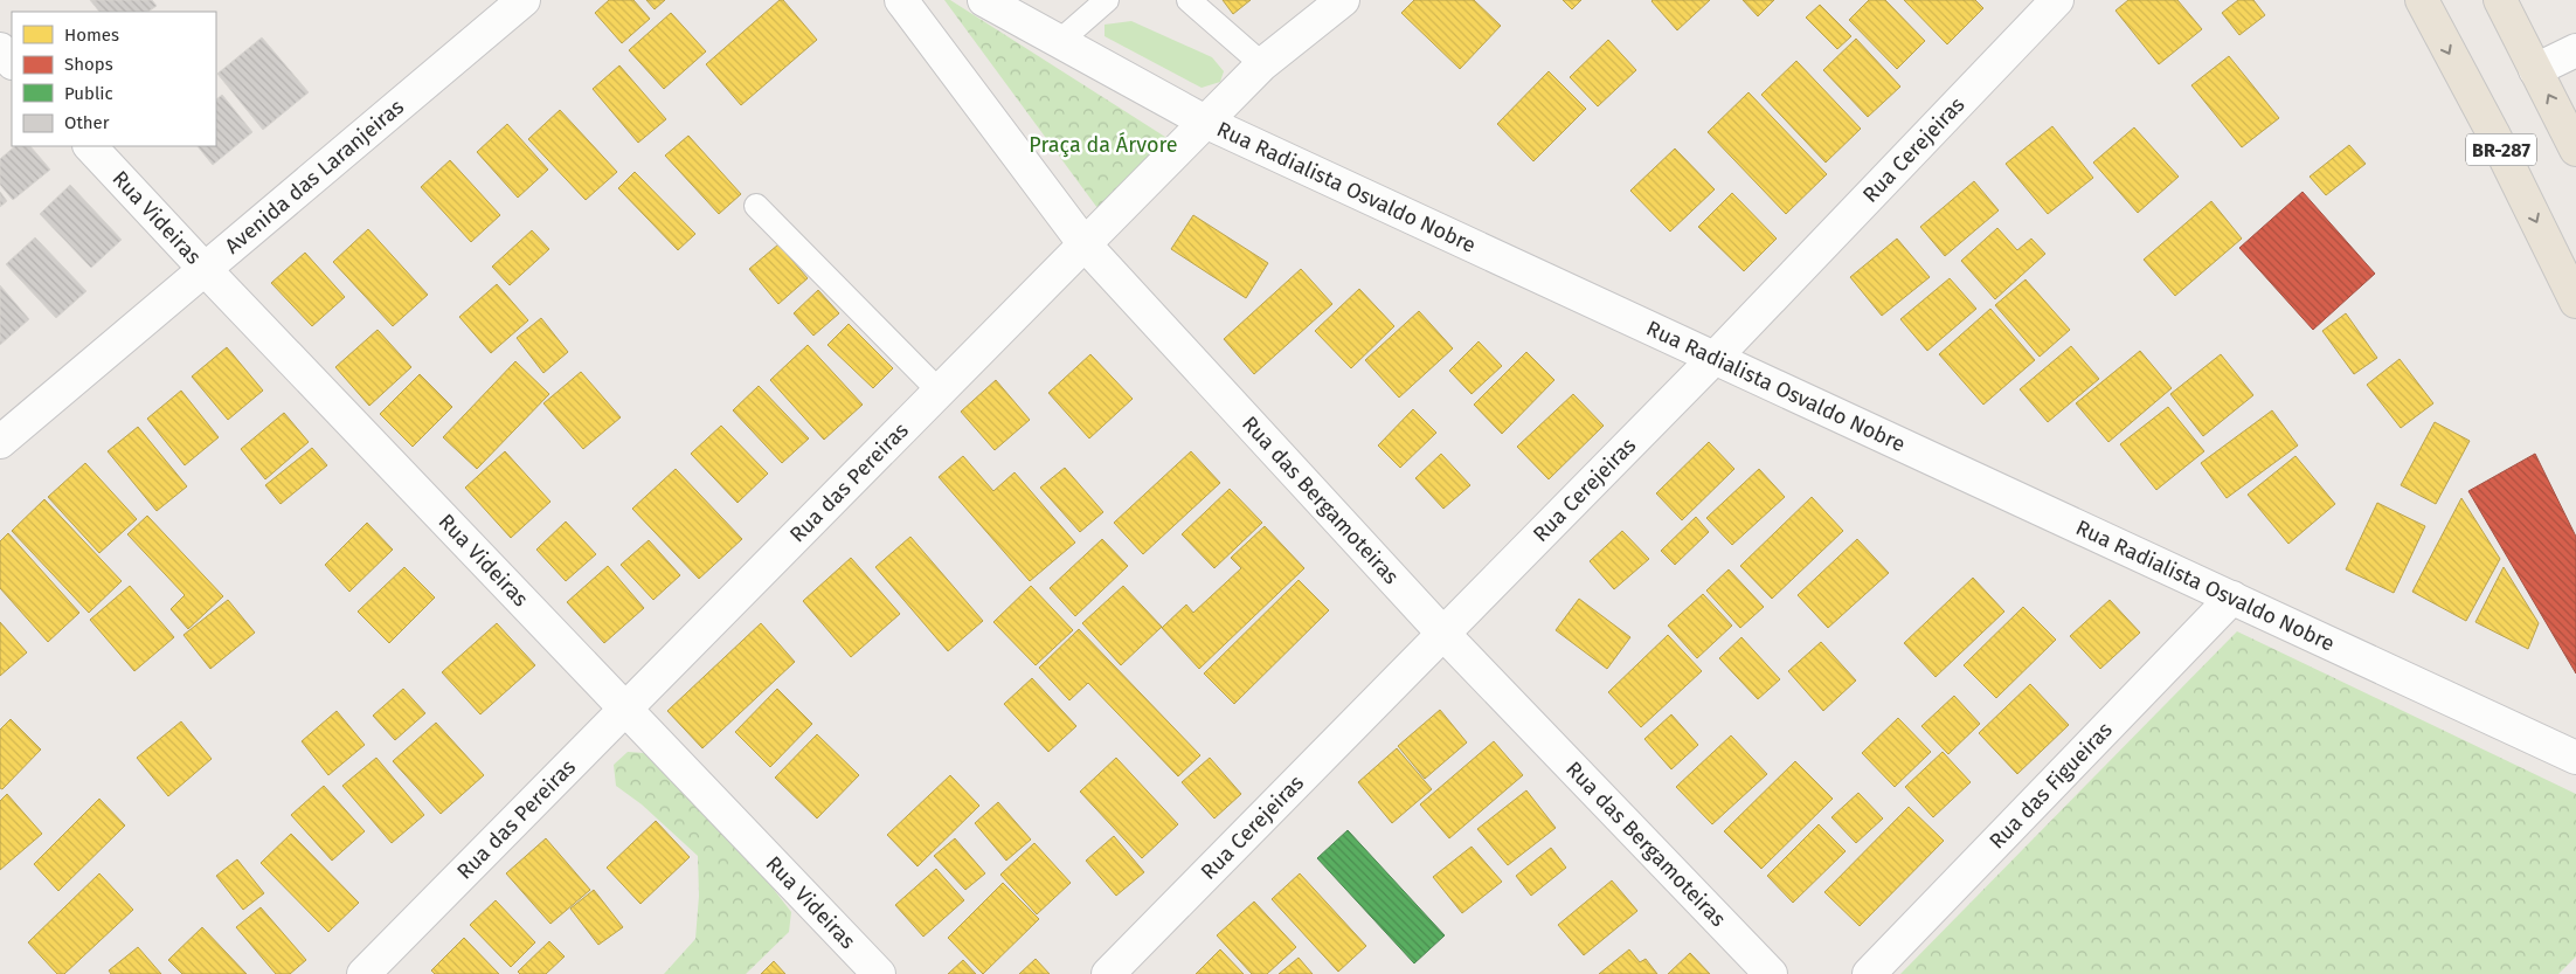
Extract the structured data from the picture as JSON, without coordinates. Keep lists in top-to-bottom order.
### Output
{
  "streets": {
    "highway": ["BR-287"],
    "street": [
      "Rua Cerejeiras",
      "Avenida das Laranjeiras",
      "Rua Radialista Osvaldo Nobre",
      "Rua Videiras",
      "Rua das Pereiras",
      "Rua das Bergamoteiras",
      "Rua das Figueiras"
    ]
  },
  "crossings": [
    ["Rua Cerejeiras", "Rua Radialista Osvaldo Nobre"],
    ["Rua Cerejeiras", "Rua das Bergamoteiras"],
    ["Avenida das Laranjeiras", "Rua Videiras"],
    ["Rua Radialista Osvaldo Nobre", "Rua das Pereiras"],
    ["Rua Radialista Osvaldo Nobre", "Rua das Figueiras"],
    ["Rua Videiras", "Rua das Pereiras"],
    ["Rua das Pereiras", "Rua das Bergamoteiras"]
  ],
  "parks": ["Praça da Árvore"],
  "legend": [
    "Homes",
    "Shops",
    "Public",
    "Other"
  ]
}
